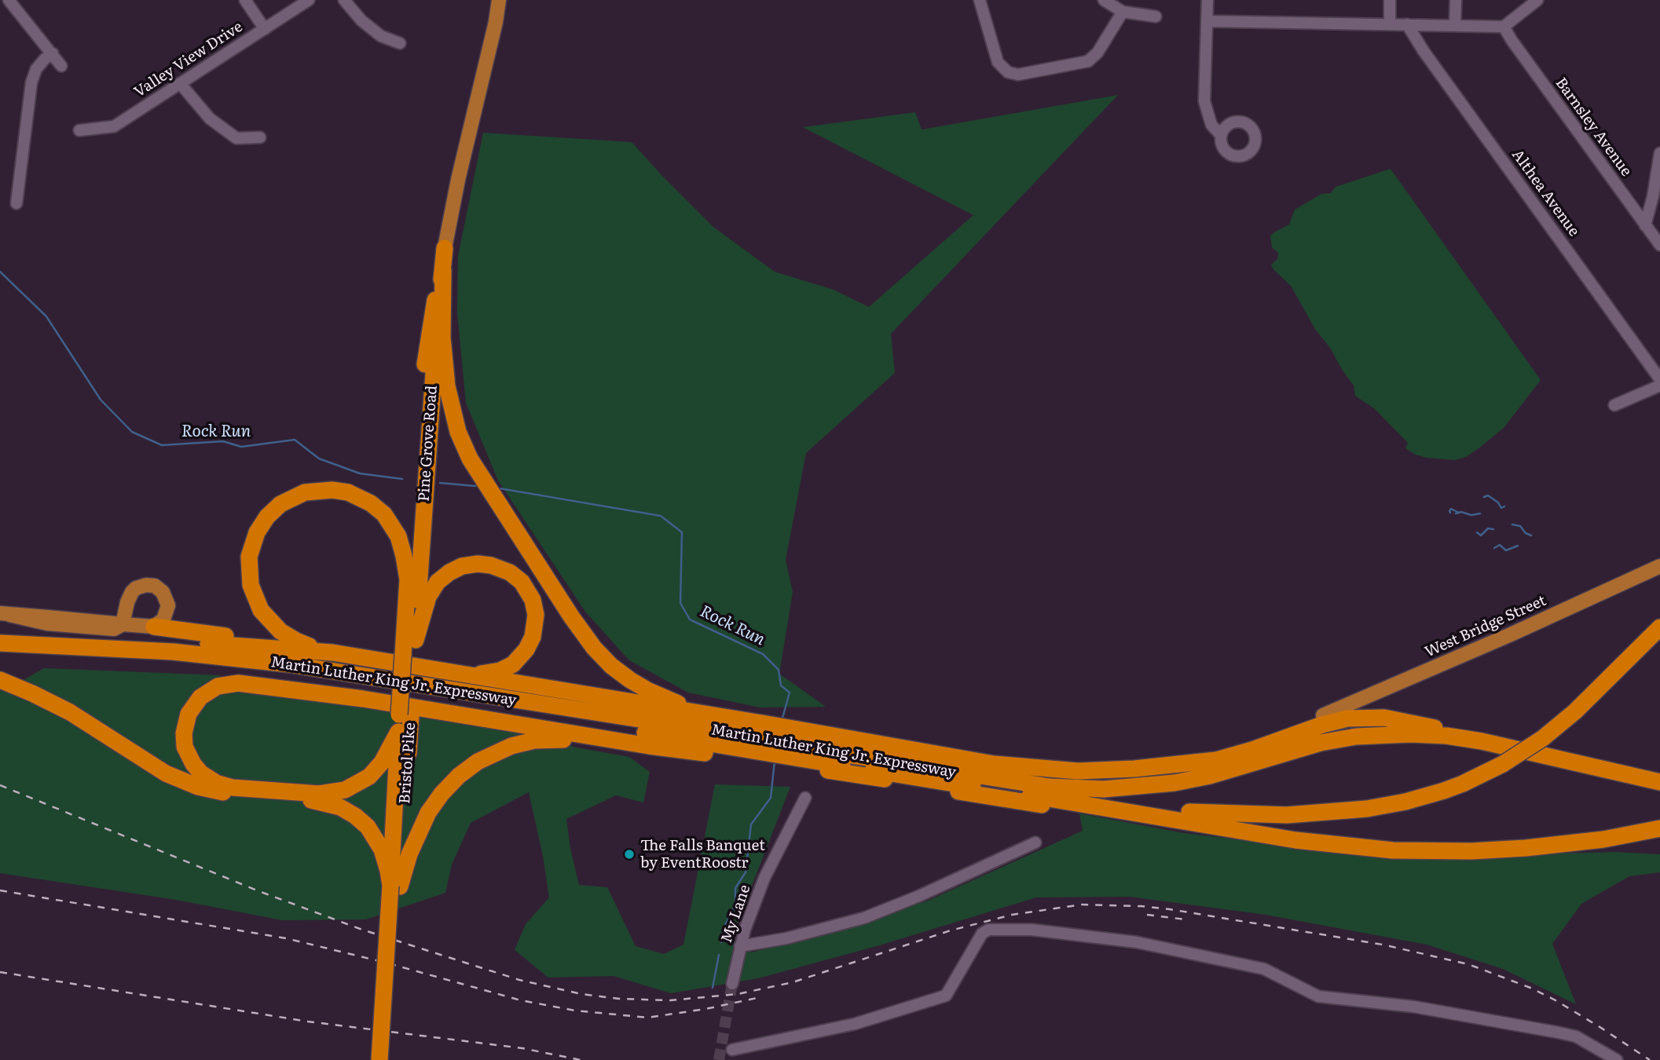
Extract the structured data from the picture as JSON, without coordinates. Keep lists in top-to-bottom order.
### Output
{
  "streets": {
    "highway": ["Pine Grove Road", "Martin Luther King Jr. Expressway", "Bristol Pike"],
    "main road": ["West Bridge Street"],
    "street": [
      "Valley View Drive",
      "Barnsley Avenue",
      "Althea Avenue",
      "My Lane"
    ]
  },
  "crossings": [
    ["Pine Grove Road", "Bristol Pike"]
  ],
  "water": ["Rock Run"],
  "places": ["The Falls Banquet by EventRoostr"]
}
